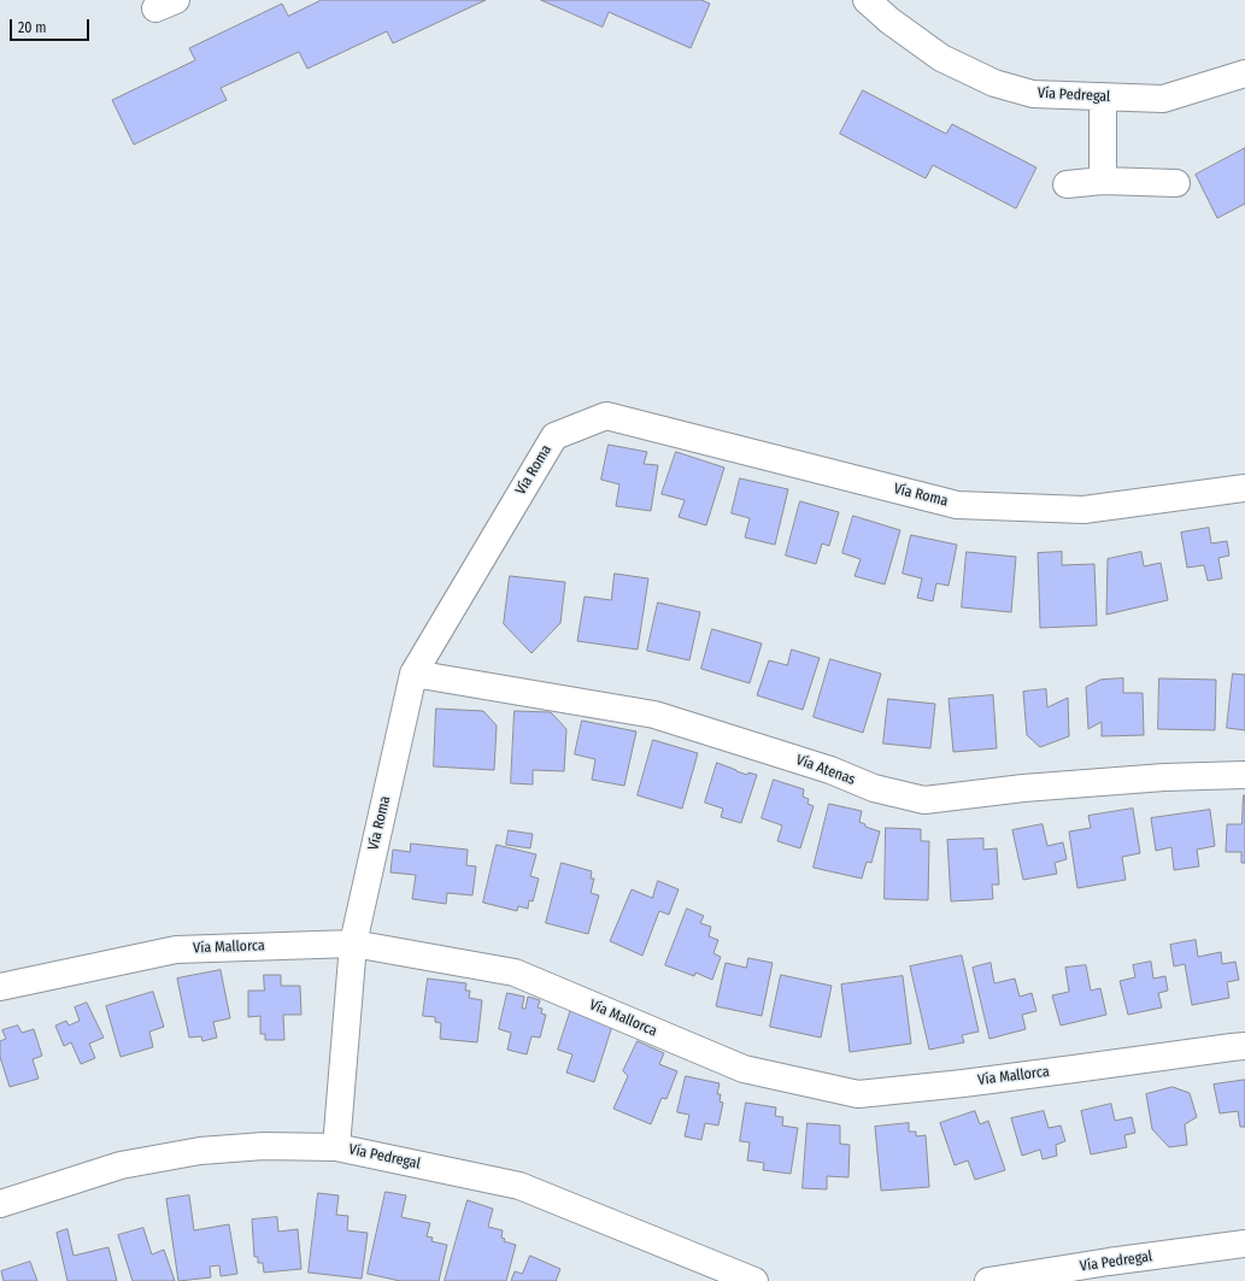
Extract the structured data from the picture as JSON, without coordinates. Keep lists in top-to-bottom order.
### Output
{
  "streets": {
    "street": [
      "Vía Pedregal",
      "Vía Roma",
      "Vía Atenas",
      "Vía Mallorca"
    ]
  },
  "crossings": [
    ["Vía Pedregal", "Vía Roma"],
    ["Vía Roma", "Vía Atenas"],
    ["Vía Roma", "Vía Mallorca"]
  ],
  "scale_bar": "20 m"
}
